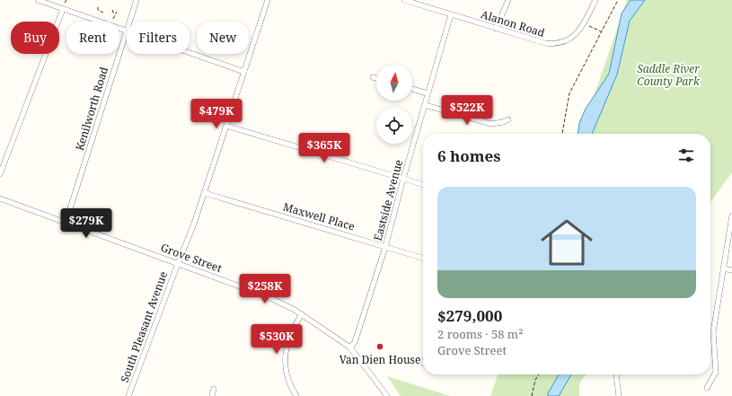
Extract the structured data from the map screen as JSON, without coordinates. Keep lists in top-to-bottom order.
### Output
{
  "streets": {
    "street": [
      "Alanon Road",
      "Kenilworth Road",
      "Eastside Avenue",
      "Maxwell Place",
      "Grove Street",
      "South Pleasant Avenue"
    ]
  },
  "crossings": [
    ["Alanon Road", "Eastside Avenue"],
    ["Kenilworth Road", "Grove Street"],
    ["Eastside Avenue", "Maxwell Place"],
    ["Eastside Avenue", "Grove Street"],
    ["Maxwell Place", "South Pleasant Avenue"],
    ["Grove Street", "South Pleasant Avenue"]
  ],
  "parks": ["Saddle River County Park"],
  "places": ["Van Dien House"],
  "north": "top",
  "page": {
    "chip": [
      "Buy",
      "Rent",
      "Filters",
      "New"
    ],
    "price": [
      "$522K",
      "$479K",
      "$365K",
      "$279K",
      "$258K",
      "$530K"
    ],
    "heading": "6 homes",
    "list": [
      {
        "name": "$279,000",
        "note": "2 rooms · 58 m² · Grove Street"
      }
    ]
  }
}
